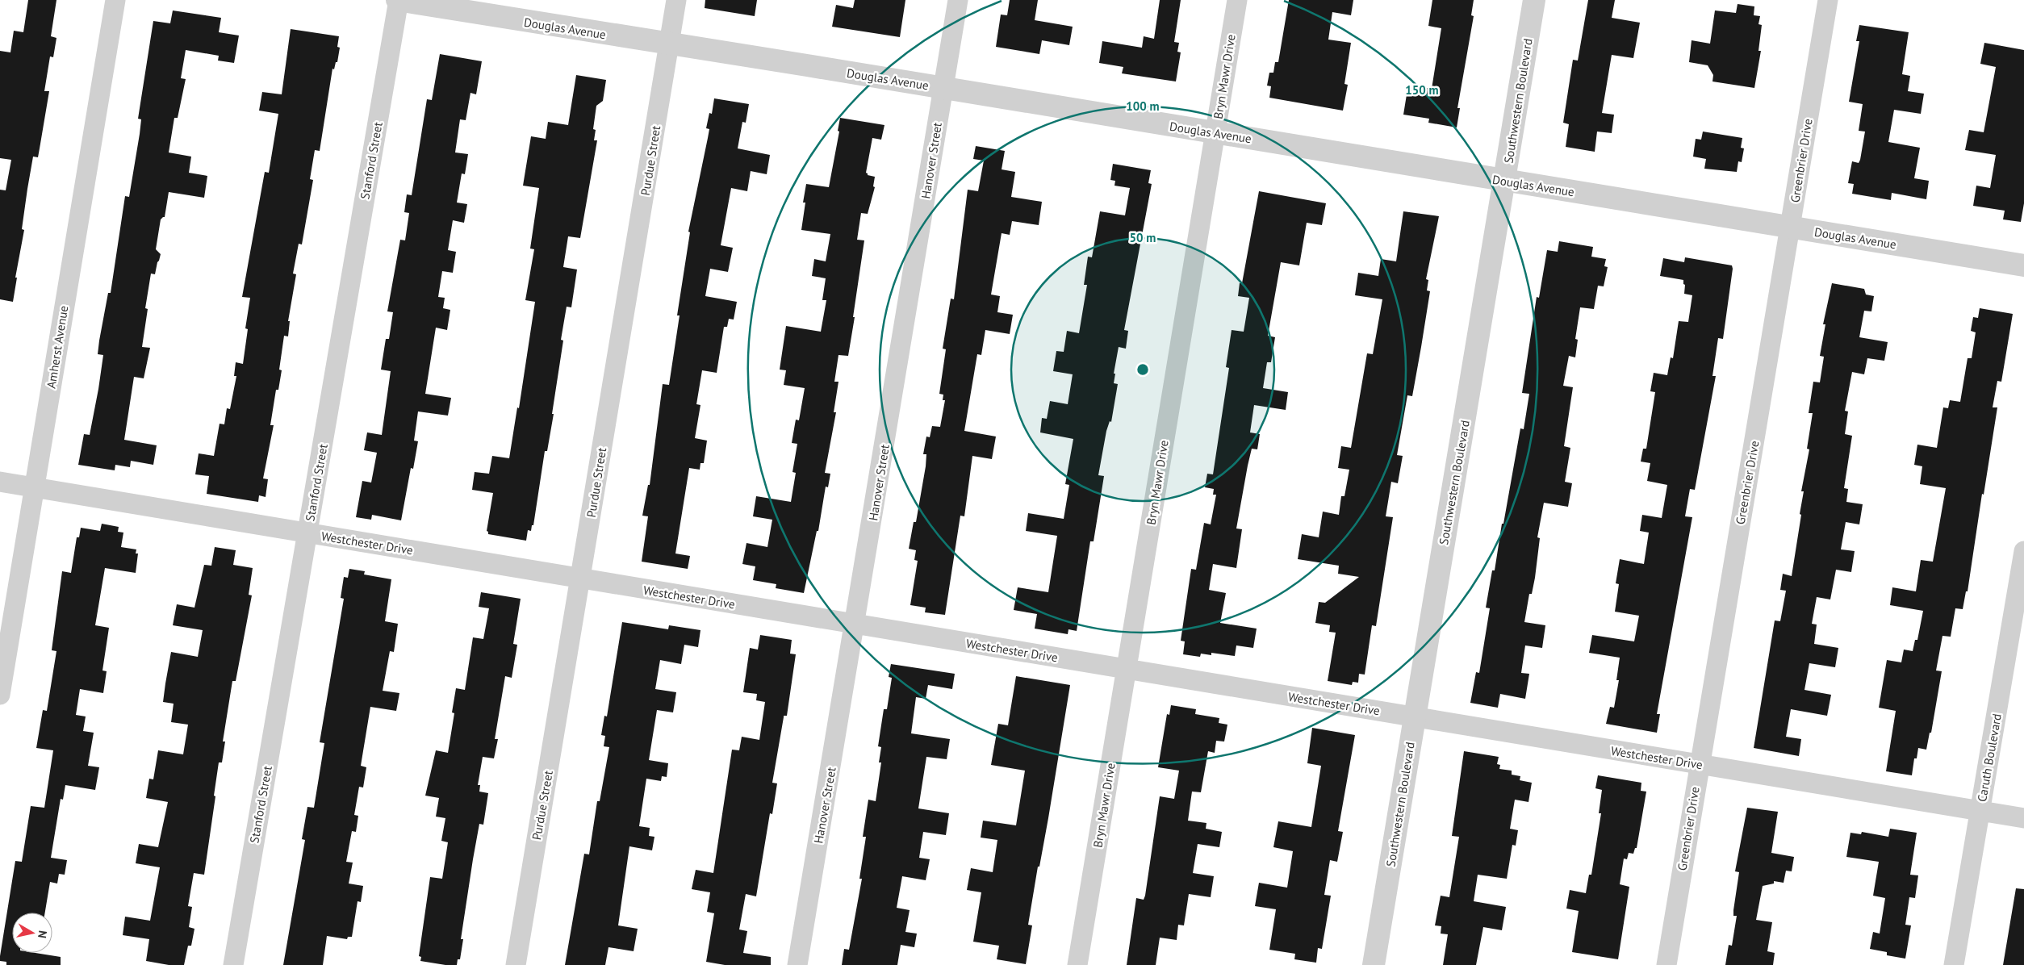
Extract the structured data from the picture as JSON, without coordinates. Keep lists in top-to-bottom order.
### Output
{
  "streets": {
    "street": [
      "Douglas Avenue",
      "Bryn Mawr Drive",
      "Southwestern Boulevard",
      "Stanford Street",
      "Purdue Street",
      "Hanover Street",
      "Greenbrier Drive",
      "Amherst Avenue",
      "Westchester Drive",
      "Caruth Boulevard"
    ]
  },
  "crossings": [
    ["Douglas Avenue", "Bryn Mawr Drive"],
    ["Douglas Avenue", "Southwestern Boulevard"],
    ["Douglas Avenue", "Stanford Street"],
    ["Douglas Avenue", "Purdue Street"],
    ["Douglas Avenue", "Hanover Street"],
    ["Douglas Avenue", "Greenbrier Drive"],
    ["Bryn Mawr Drive", "Westchester Drive"],
    ["Southwestern Boulevard", "Westchester Drive"],
    ["Stanford Street", "Westchester Drive"],
    ["Purdue Street", "Westchester Drive"],
    ["Hanover Street", "Westchester Drive"],
    ["Greenbrier Drive", "Westchester Drive"],
    ["Amherst Avenue", "Westchester Drive"],
    ["Westchester Drive", "Caruth Boulevard"]
  ],
  "north": "right",
  "rings": ["150 m", "100 m", "50 m"]
}
